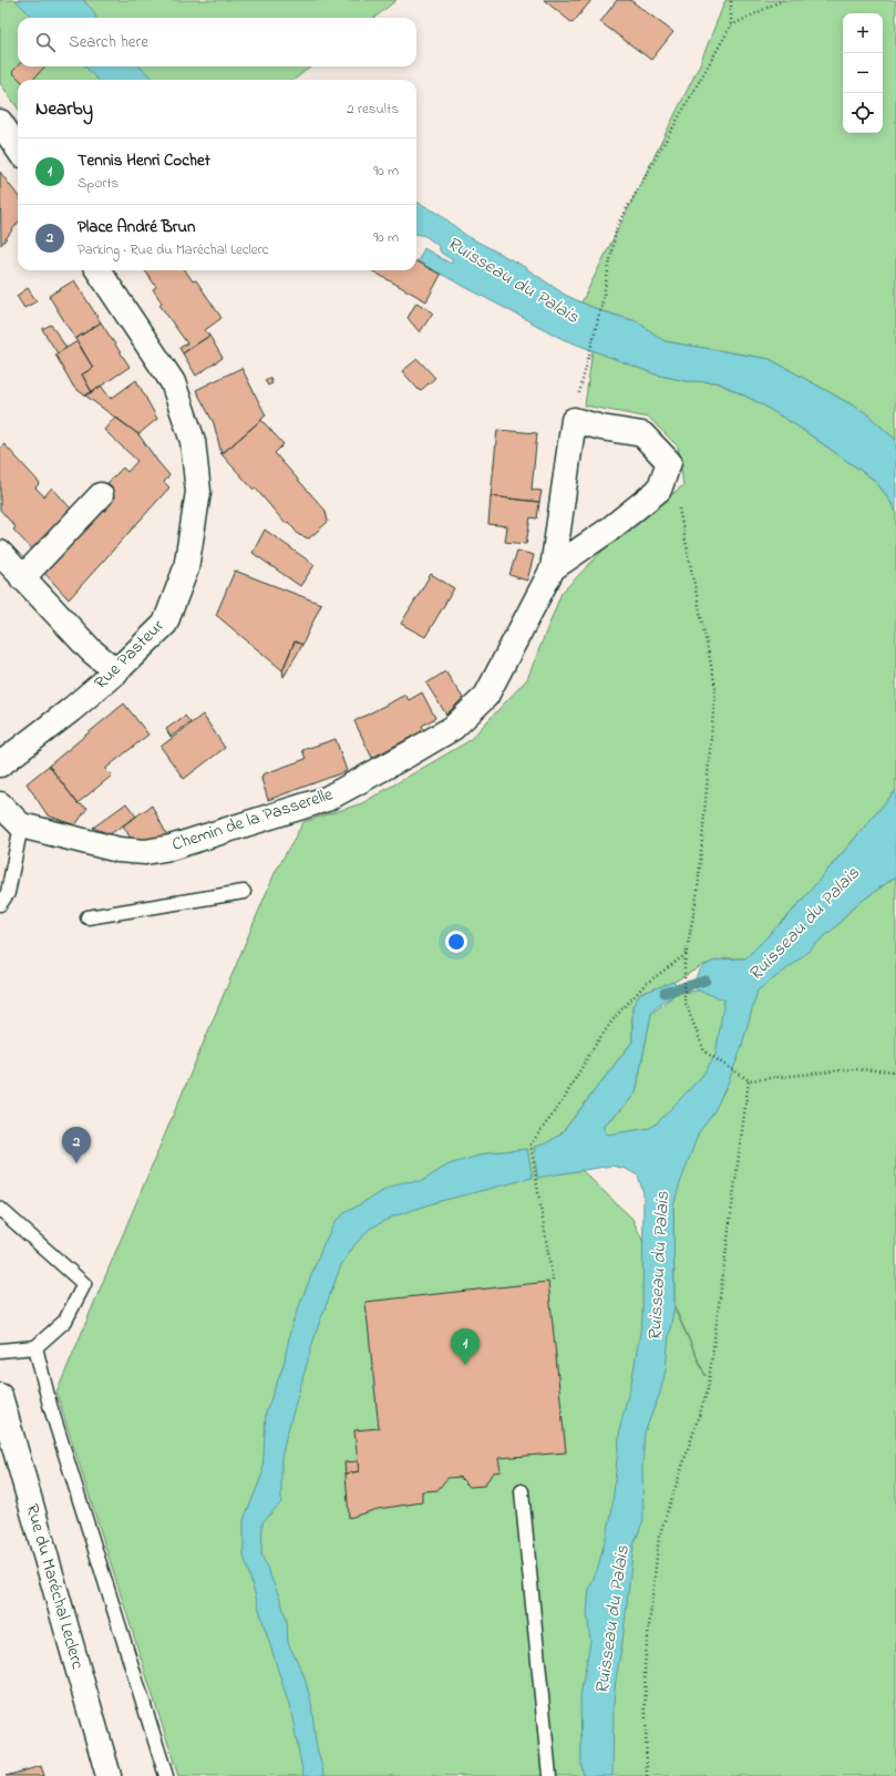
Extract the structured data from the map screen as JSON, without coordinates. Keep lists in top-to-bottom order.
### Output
{
  "streets": {
    "street": ["Rue Pasteur", "Chemin de la Passerelle", "Rue du Maréchal Leclerc"]
  },
  "water": ["Ruisseau du Palais"],
  "page": {
    "map_buttons": ["+", "−"],
    "search": "Search here",
    "heading": ["Nearby", "2 results"],
    "list": [
      {
        "mark": "1",
        "name": "Tennis Henri Cochet",
        "note": "Sports",
        "value": "90 m"
      },
      {
        "mark": "2",
        "name": "Place André Brun",
        "note": "Parking · Rue du Maréchal Leclerc",
        "value": "90 m"
      }
    ],
    "pins": ["2", "1"]
  }
}
